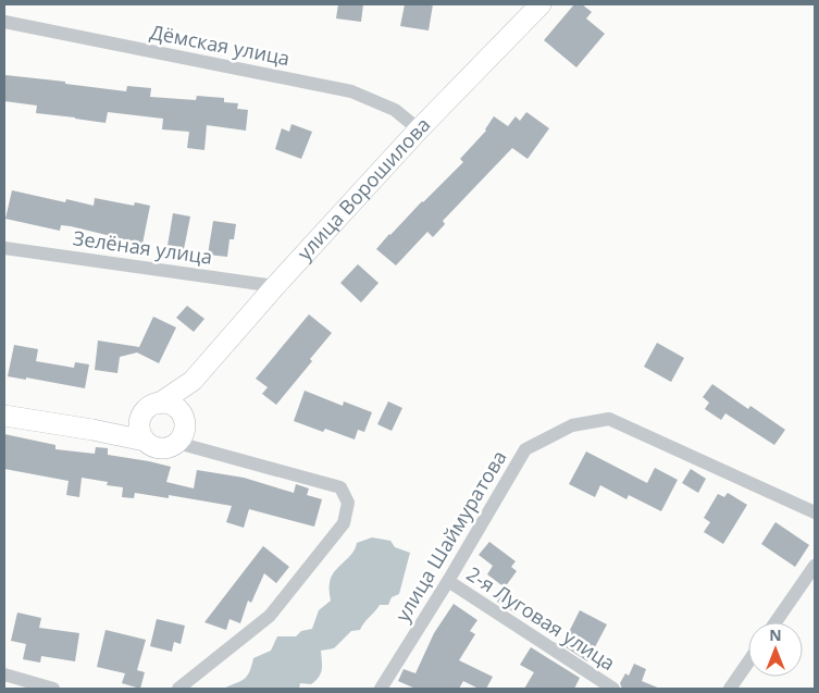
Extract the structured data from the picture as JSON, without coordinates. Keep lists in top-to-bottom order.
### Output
{
  "streets": {
    "street": [
      "Дёмская улица",
      "улица Ворошилова",
      "Зелёная улица",
      "улица Шаймуратова",
      "2-я Луговая улица"
    ]
  },
  "crossings": [
    ["Дёмская улица", "улица Ворошилова"],
    ["улица Ворошилова", "Зелёная улица"],
    ["улица Шаймуратова", "2-я Луговая улица"]
  ],
  "north": "top"
}
